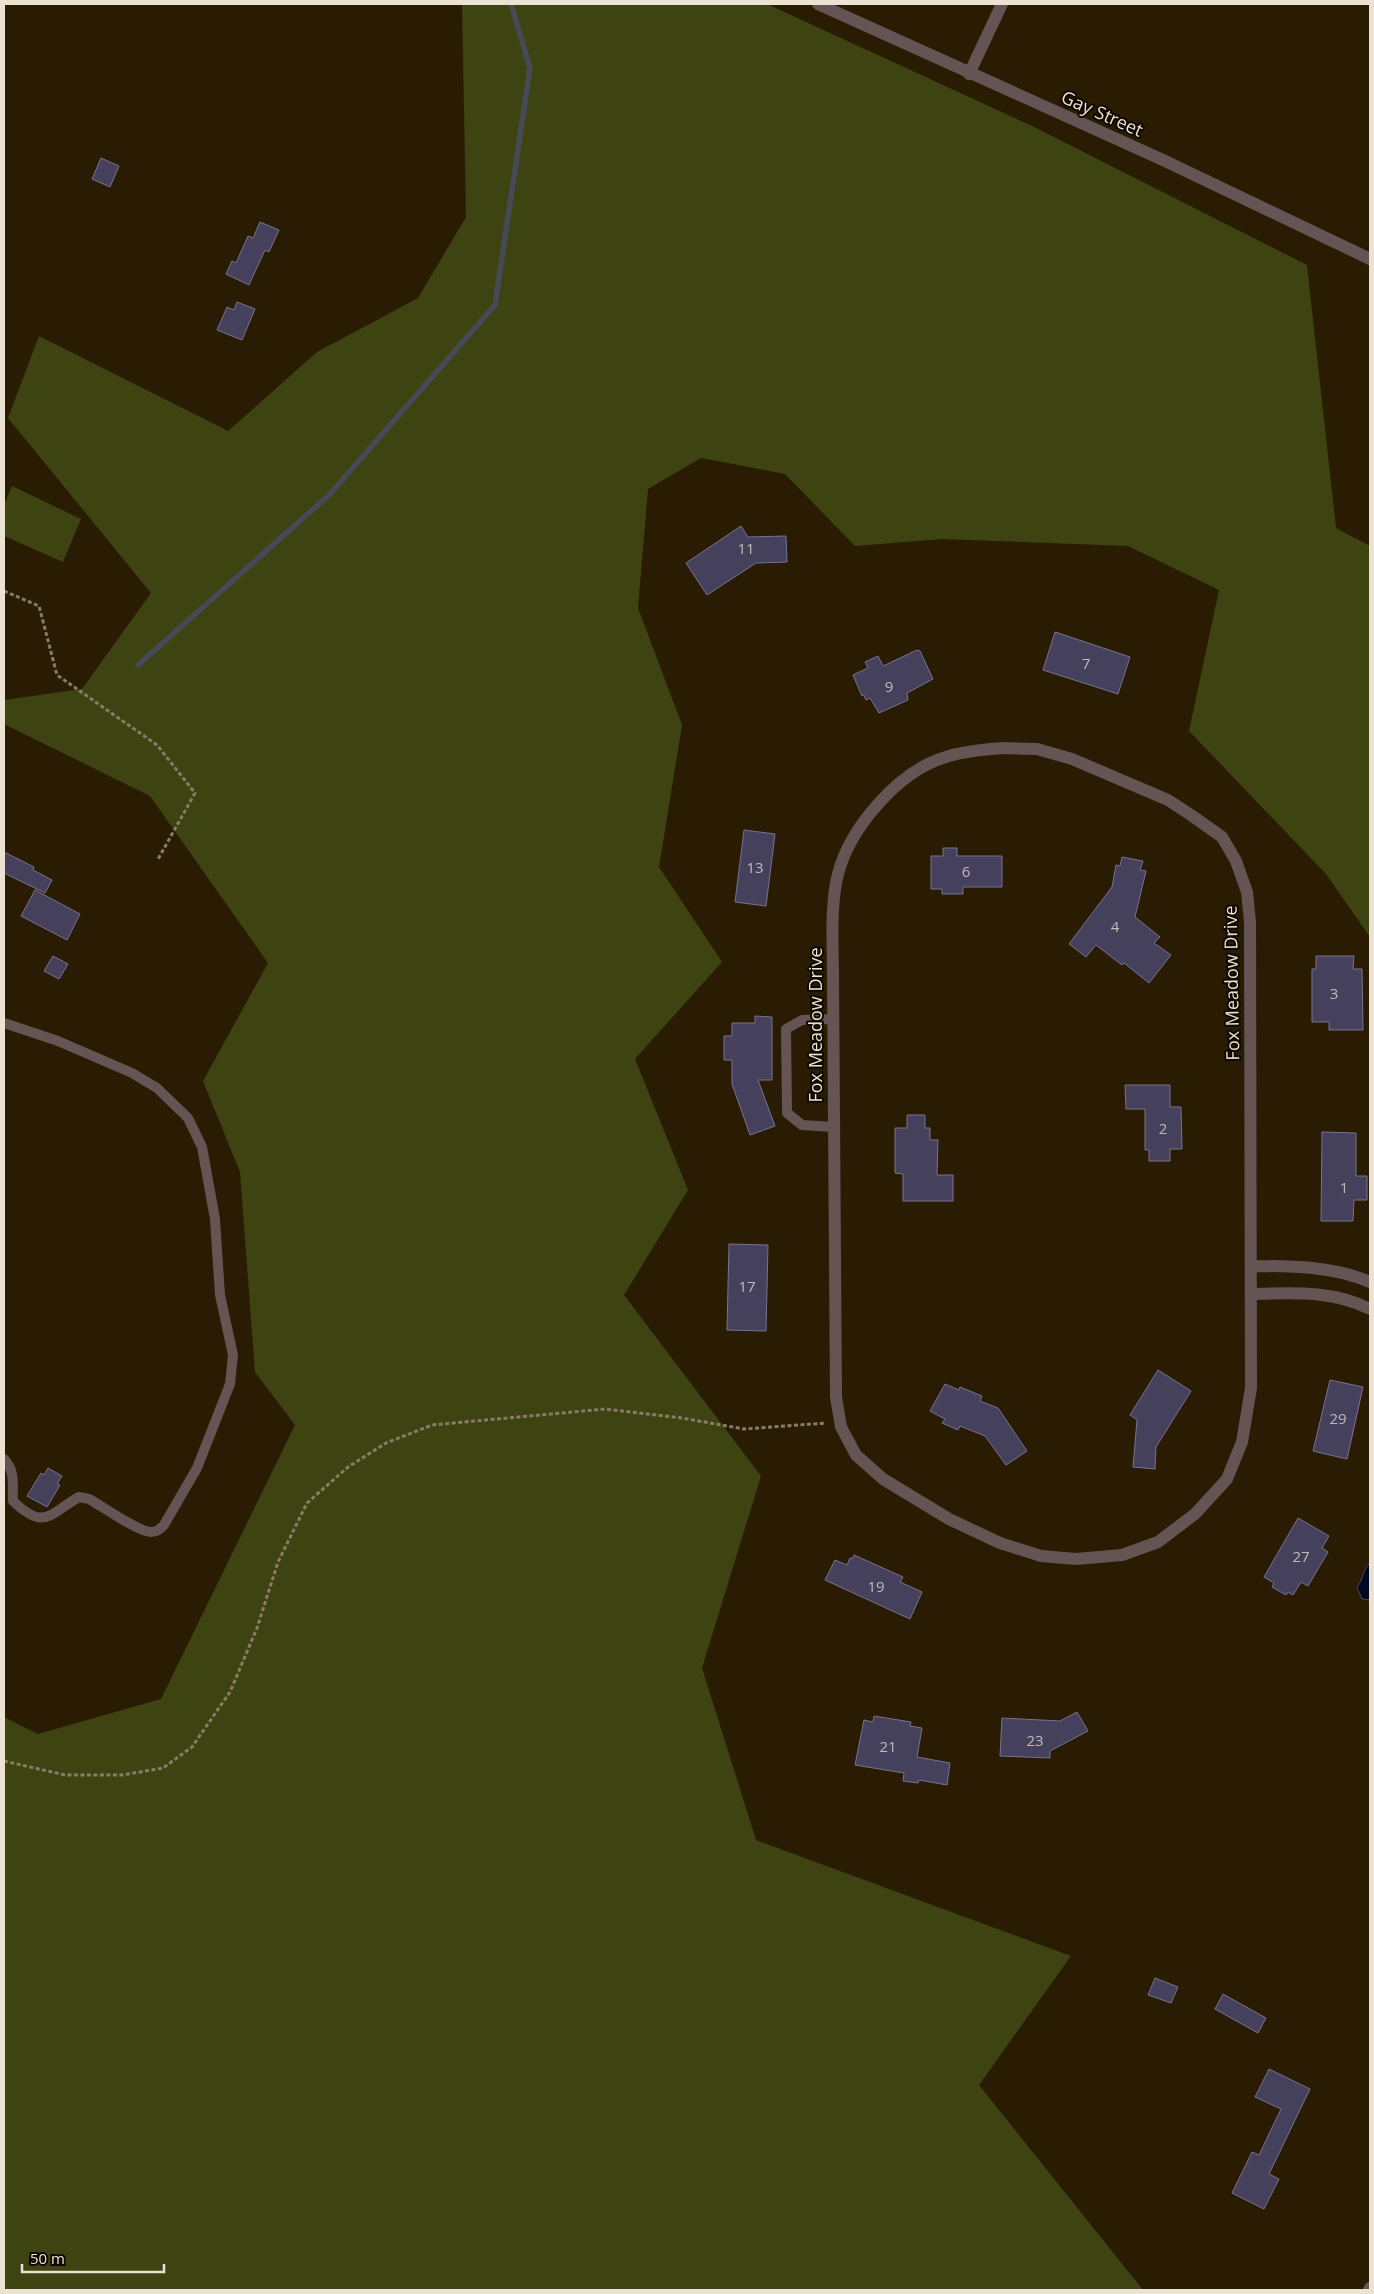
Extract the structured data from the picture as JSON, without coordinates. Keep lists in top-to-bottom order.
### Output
{
  "streets": {
    "street": ["Gay Street", "Fox Meadow Drive"]
  },
  "house_numbers": [
    "11",
    "7",
    "9",
    "13",
    "6",
    "4",
    "3",
    "2",
    "1",
    "17",
    "29",
    "27",
    "19",
    "23",
    "21"
  ],
  "scale_bar": "50 m"
}
